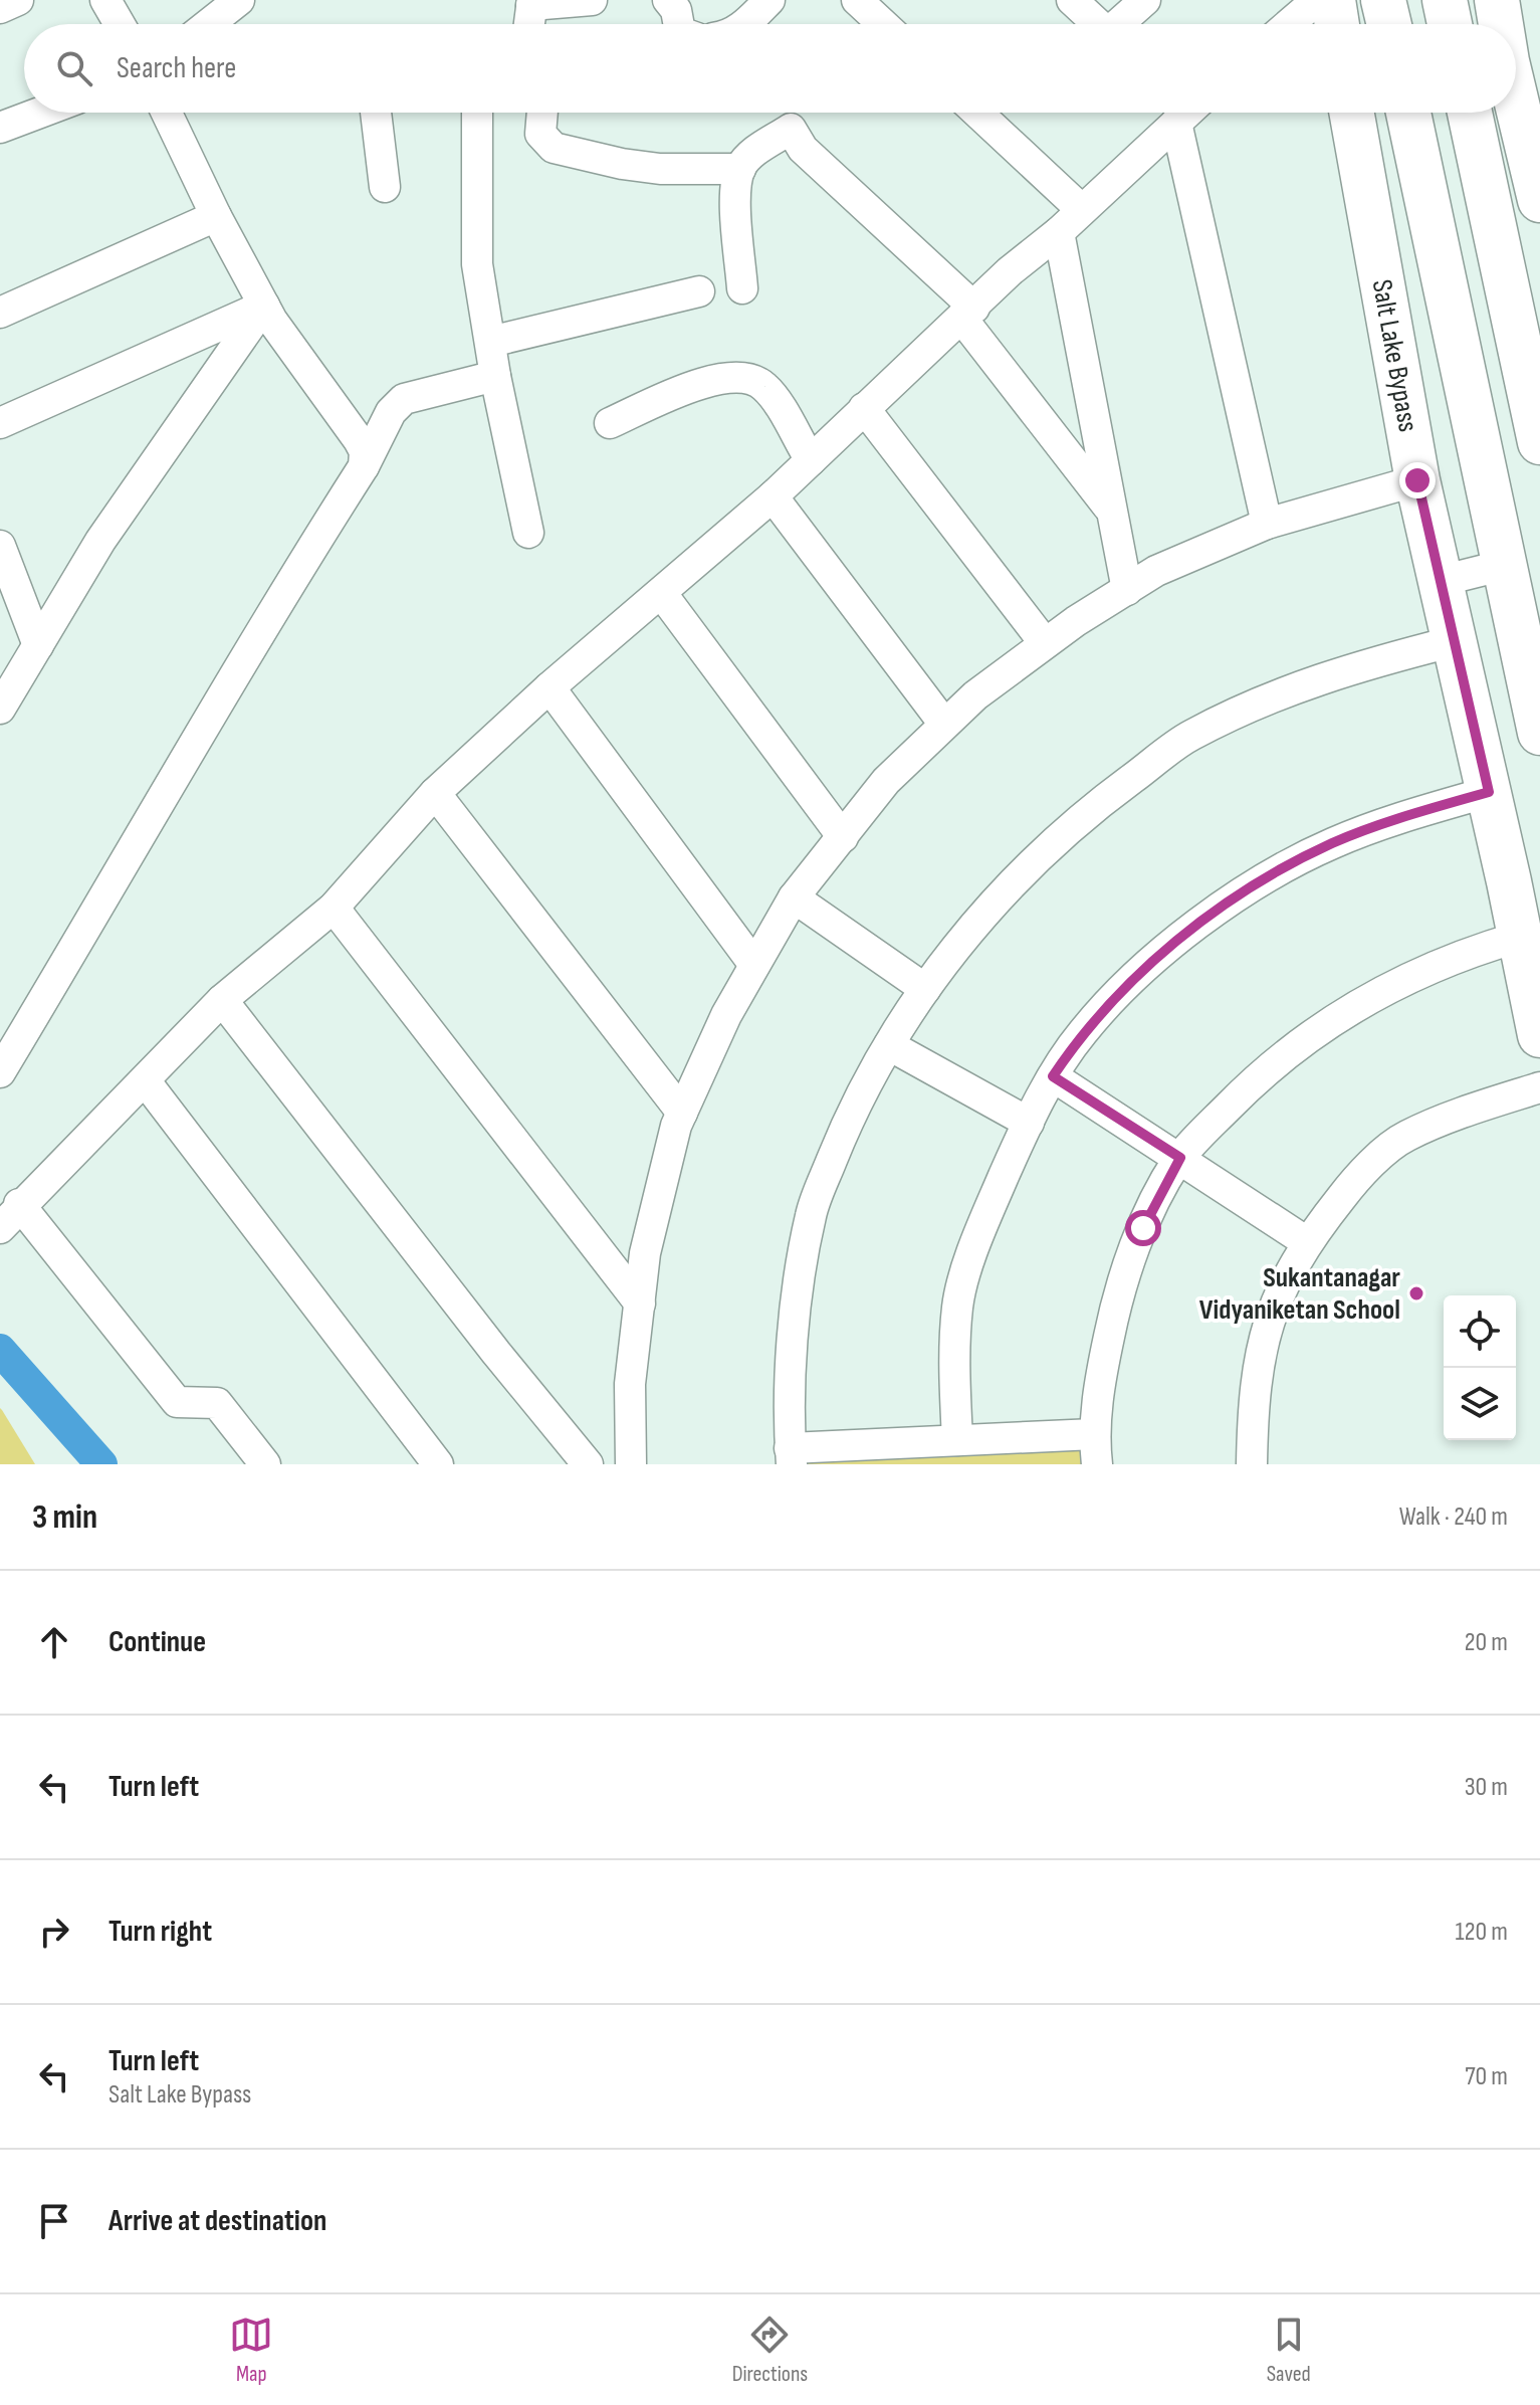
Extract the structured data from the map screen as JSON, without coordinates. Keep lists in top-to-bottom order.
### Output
{
  "streets": {
    "main road": ["Salt Lake Bypass"]
  },
  "places": ["Sukantanagar Vidyaniketan School"],
  "page": {
    "search": "Search here",
    "heading": ["3 min", "Walk · 240 m"],
    "list": [
      ["Continue", "20 m"],
      ["Turn left", "30 m"],
      ["Turn right", "120 m"],
      ["Turn left", "Salt Lake Bypass", "70 m"],
      "Arrive at destination"
    ],
    "nav": ["Map", "Directions", "Saved"]
  }
}
